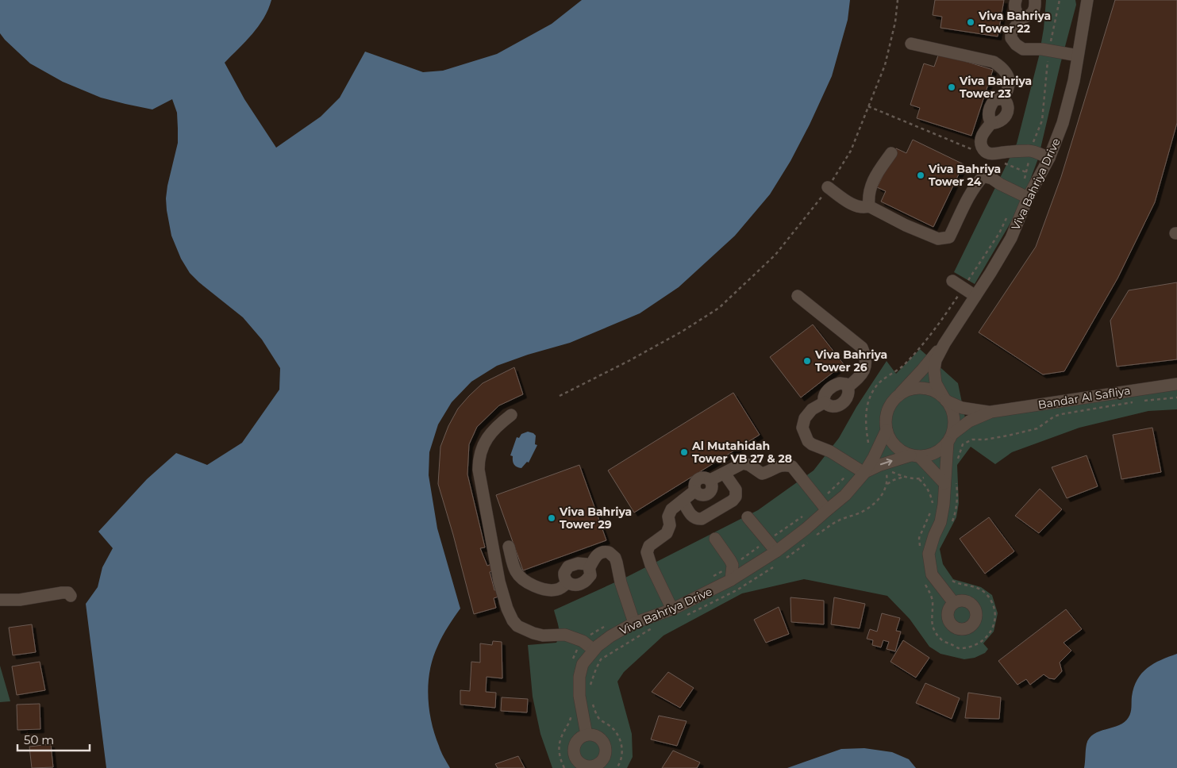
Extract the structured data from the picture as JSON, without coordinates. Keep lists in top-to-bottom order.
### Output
{
  "streets": {
    "street": ["Viva Bahriya Drive", "Bandar Al Safliya"]
  },
  "crossings": [
    ["Viva Bahriya Drive", "Bandar Al Safliya"]
  ],
  "places": [
    "Viva Bahriya Tower 22",
    "Viva Bahriya Tower 23",
    "Viva Bahriya Tower 24",
    "Viva Bahriya Tower 26",
    "Al Mutahidah Tower VB 27 & 28",
    "Viva Bahriya Tower 29"
  ],
  "scale_bar": "50 m"
}
